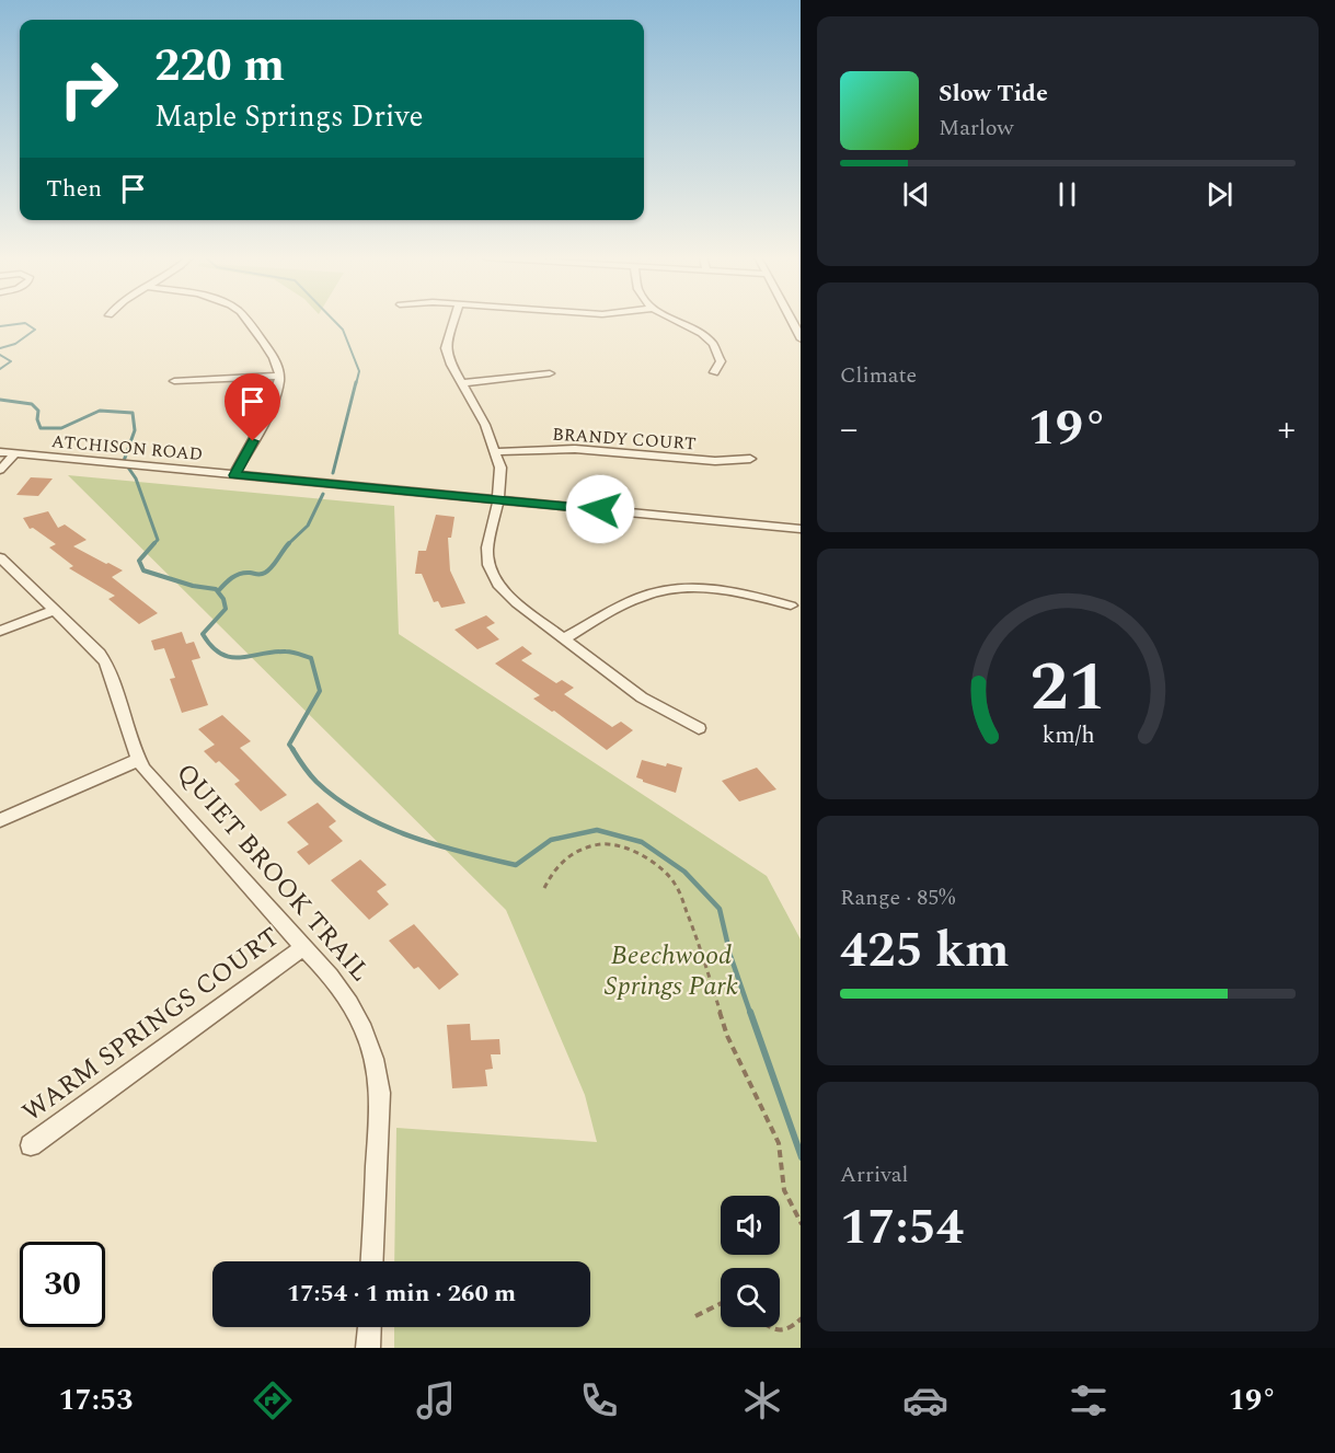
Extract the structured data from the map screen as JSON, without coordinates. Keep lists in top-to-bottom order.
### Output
{
  "streets": {
    "street": [
      "BRANDY COURT",
      "ATCHISON ROAD",
      "QUIET BROOK TRAIL",
      "WARM SPRINGS COURT"
    ]
  },
  "crossings": [
    ["QUIET BROOK TRAIL", "WARM SPRINGS COURT"]
  ],
  "parks": ["Beechwood Springs Park"],
  "page": {
    "turn": ["220 m", "Maple Springs Drive"],
    "song": ["Slow Tide", "Marlow"],
    "then": "Then",
    "tile": [
      "Climate",
      ["Range · 85%", "425 km"],
      ["Arrival", "17:54"]
    ],
    "heat": ["−", "19°", "+"],
    "limit": "30",
    "trip": "17:54 · 1 min · 260 m",
    "tabs": ["17:53", "19°"],
    "gauge": ["21", "km/h"]
  }
}
